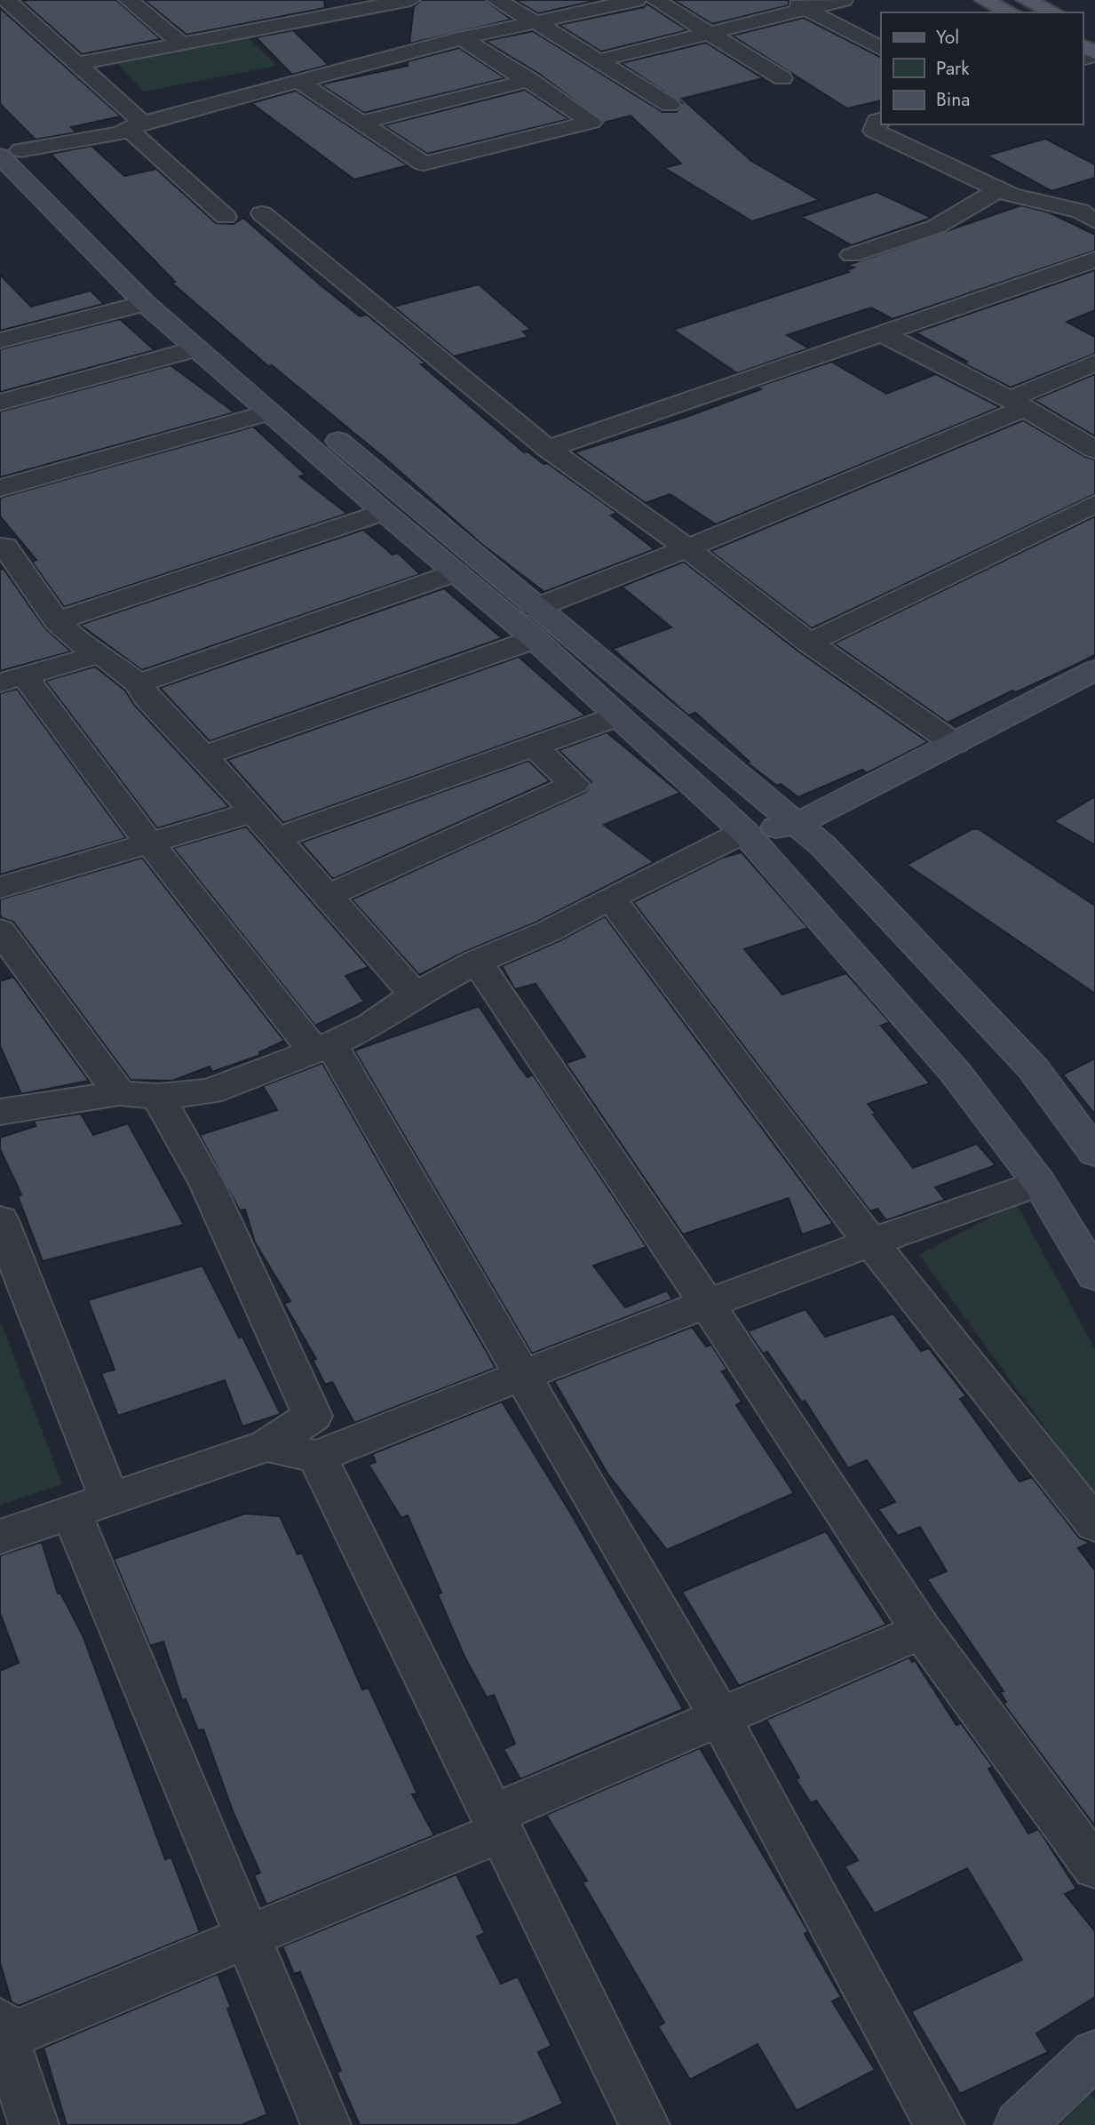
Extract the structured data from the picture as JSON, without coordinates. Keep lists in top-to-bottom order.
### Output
{
  "legend": ["Yol", "Park", "Bina"]
}
